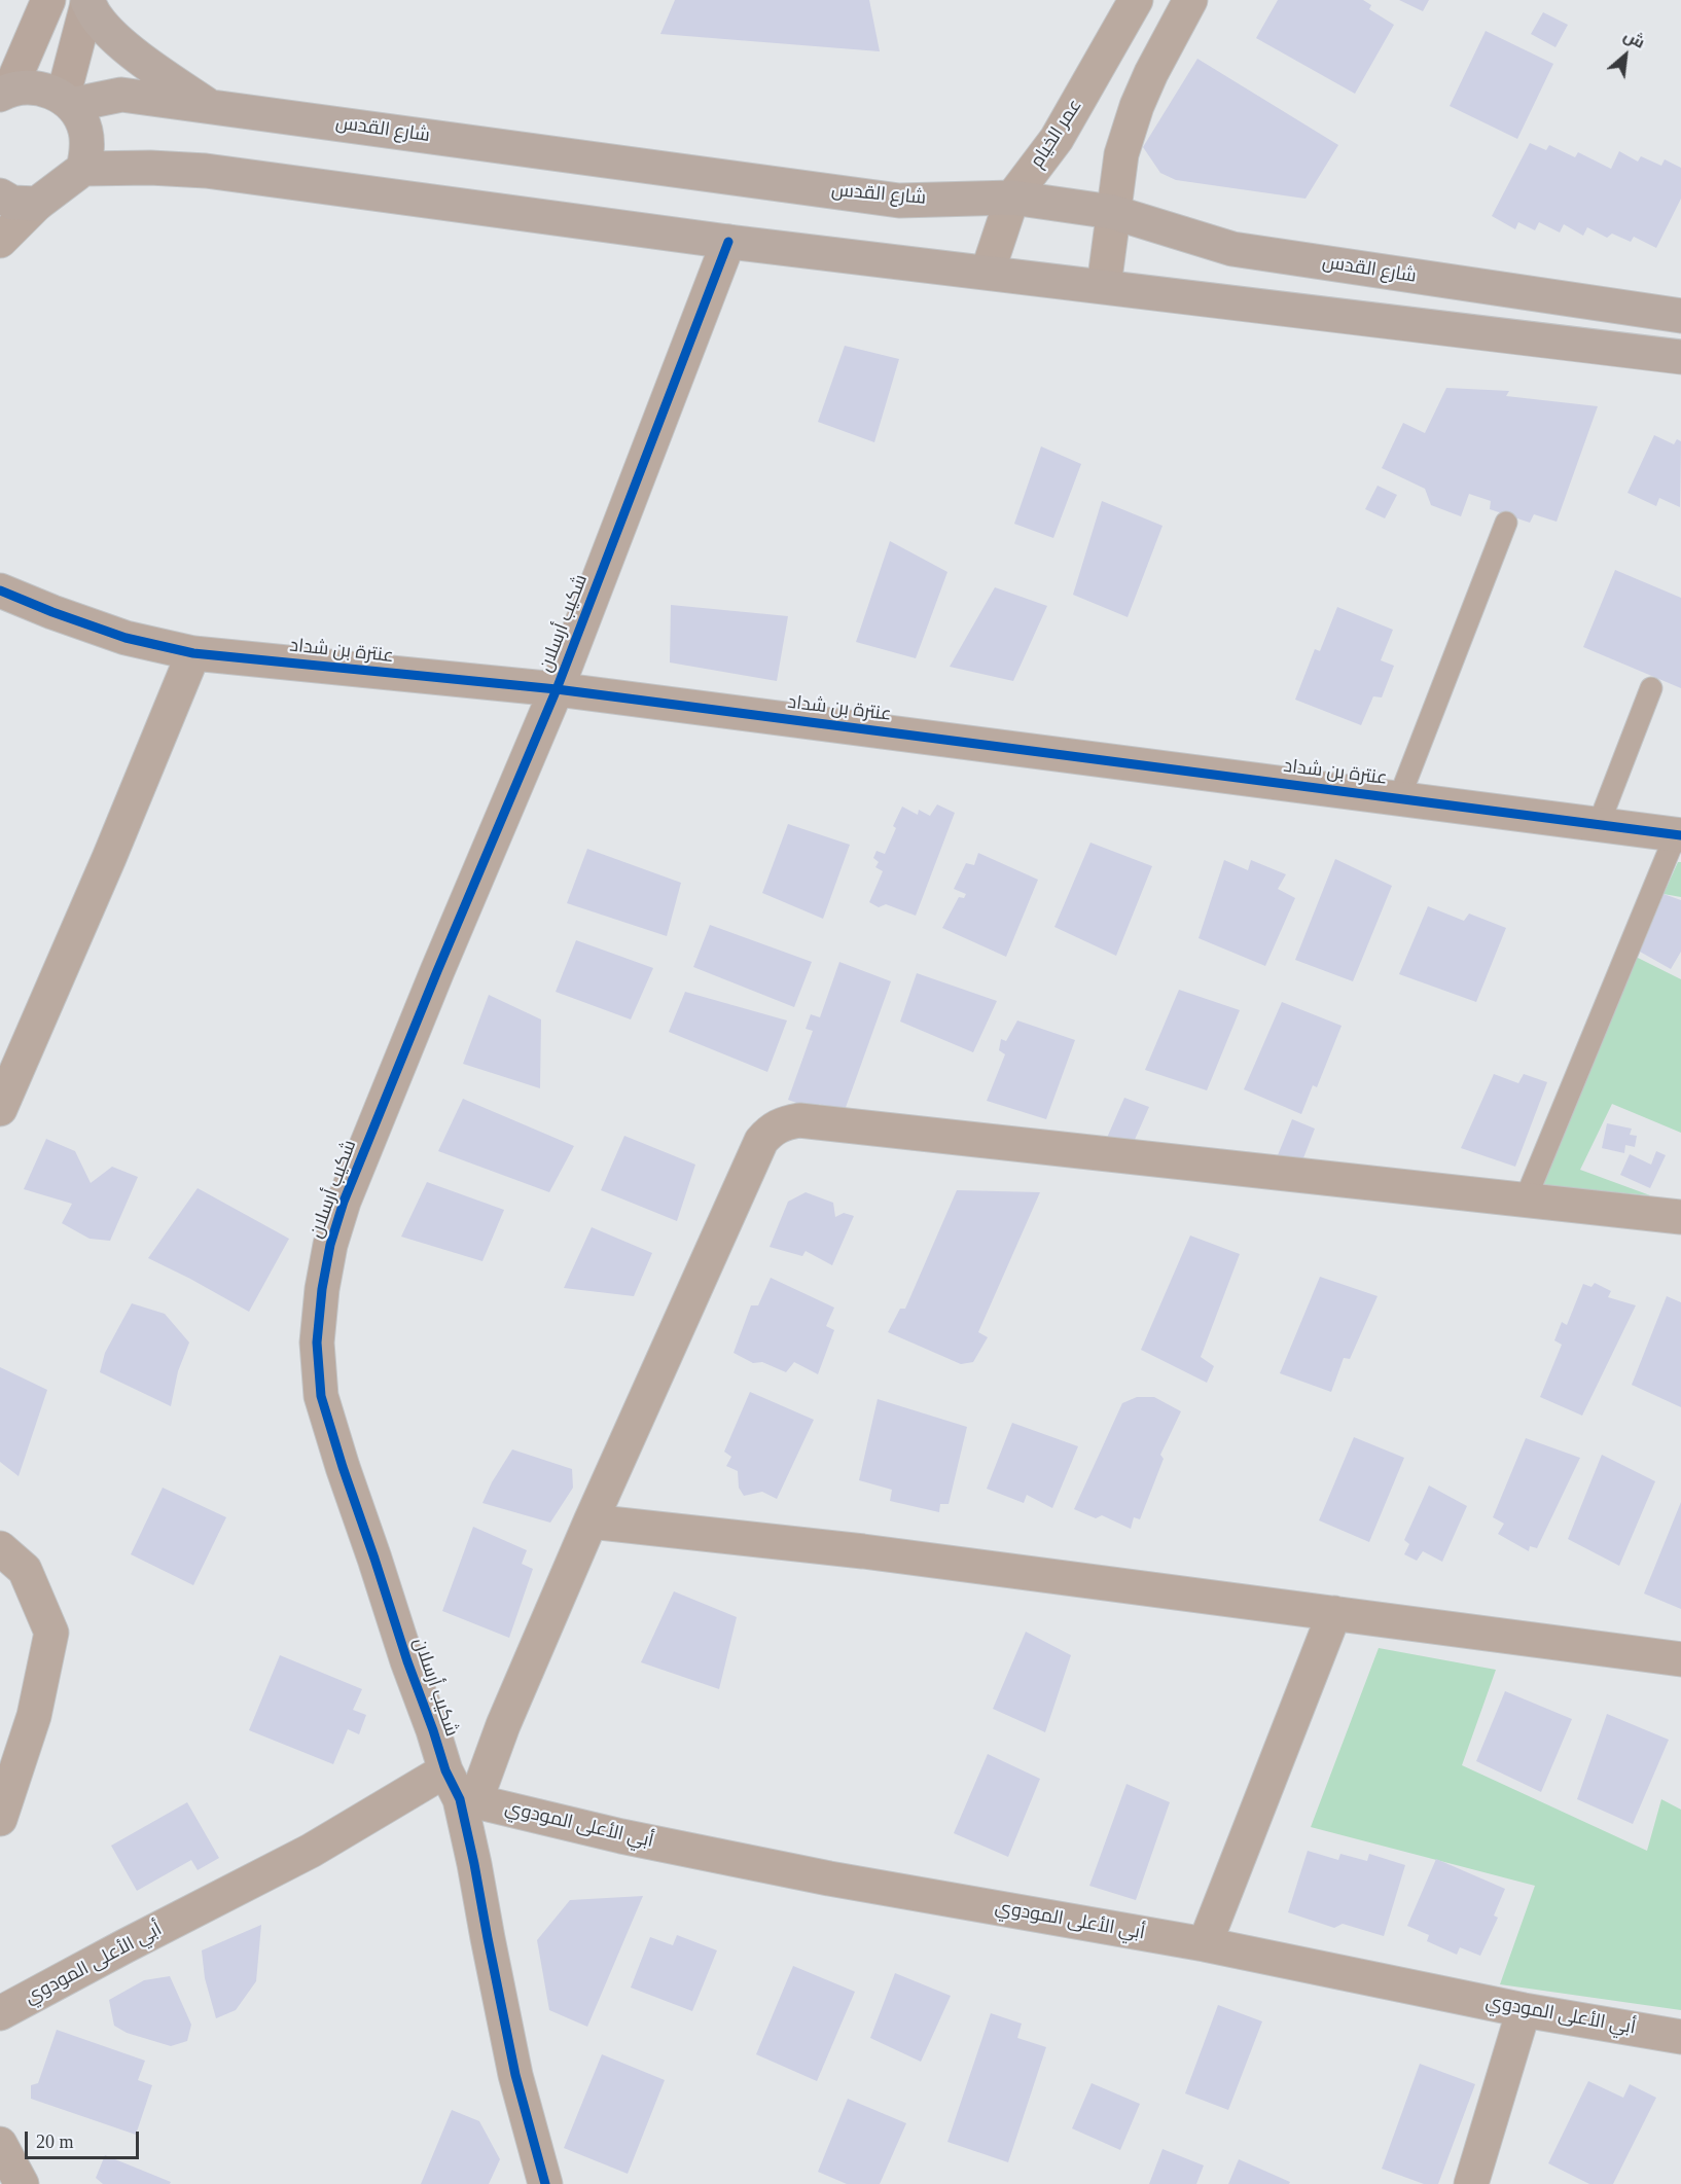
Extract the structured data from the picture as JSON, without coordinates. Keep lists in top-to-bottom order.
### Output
{
  "streets": {
    "main road": ["شارع القدس"],
    "street": [
      "عمر الخيام",
      "شكيب أرسلان",
      "عنترة بن شداد",
      "أبي الأعلى المودوي"
    ]
  },
  "crossings": [
    ["شارع القدس", "عمر الخيام"],
    ["شكيب أرسلان", "عنترة بن شداد"],
    ["شكيب أرسلان", "أبي الأعلى المودوي"]
  ],
  "scale_bar": "20 m",
  "north": "top right"
}
